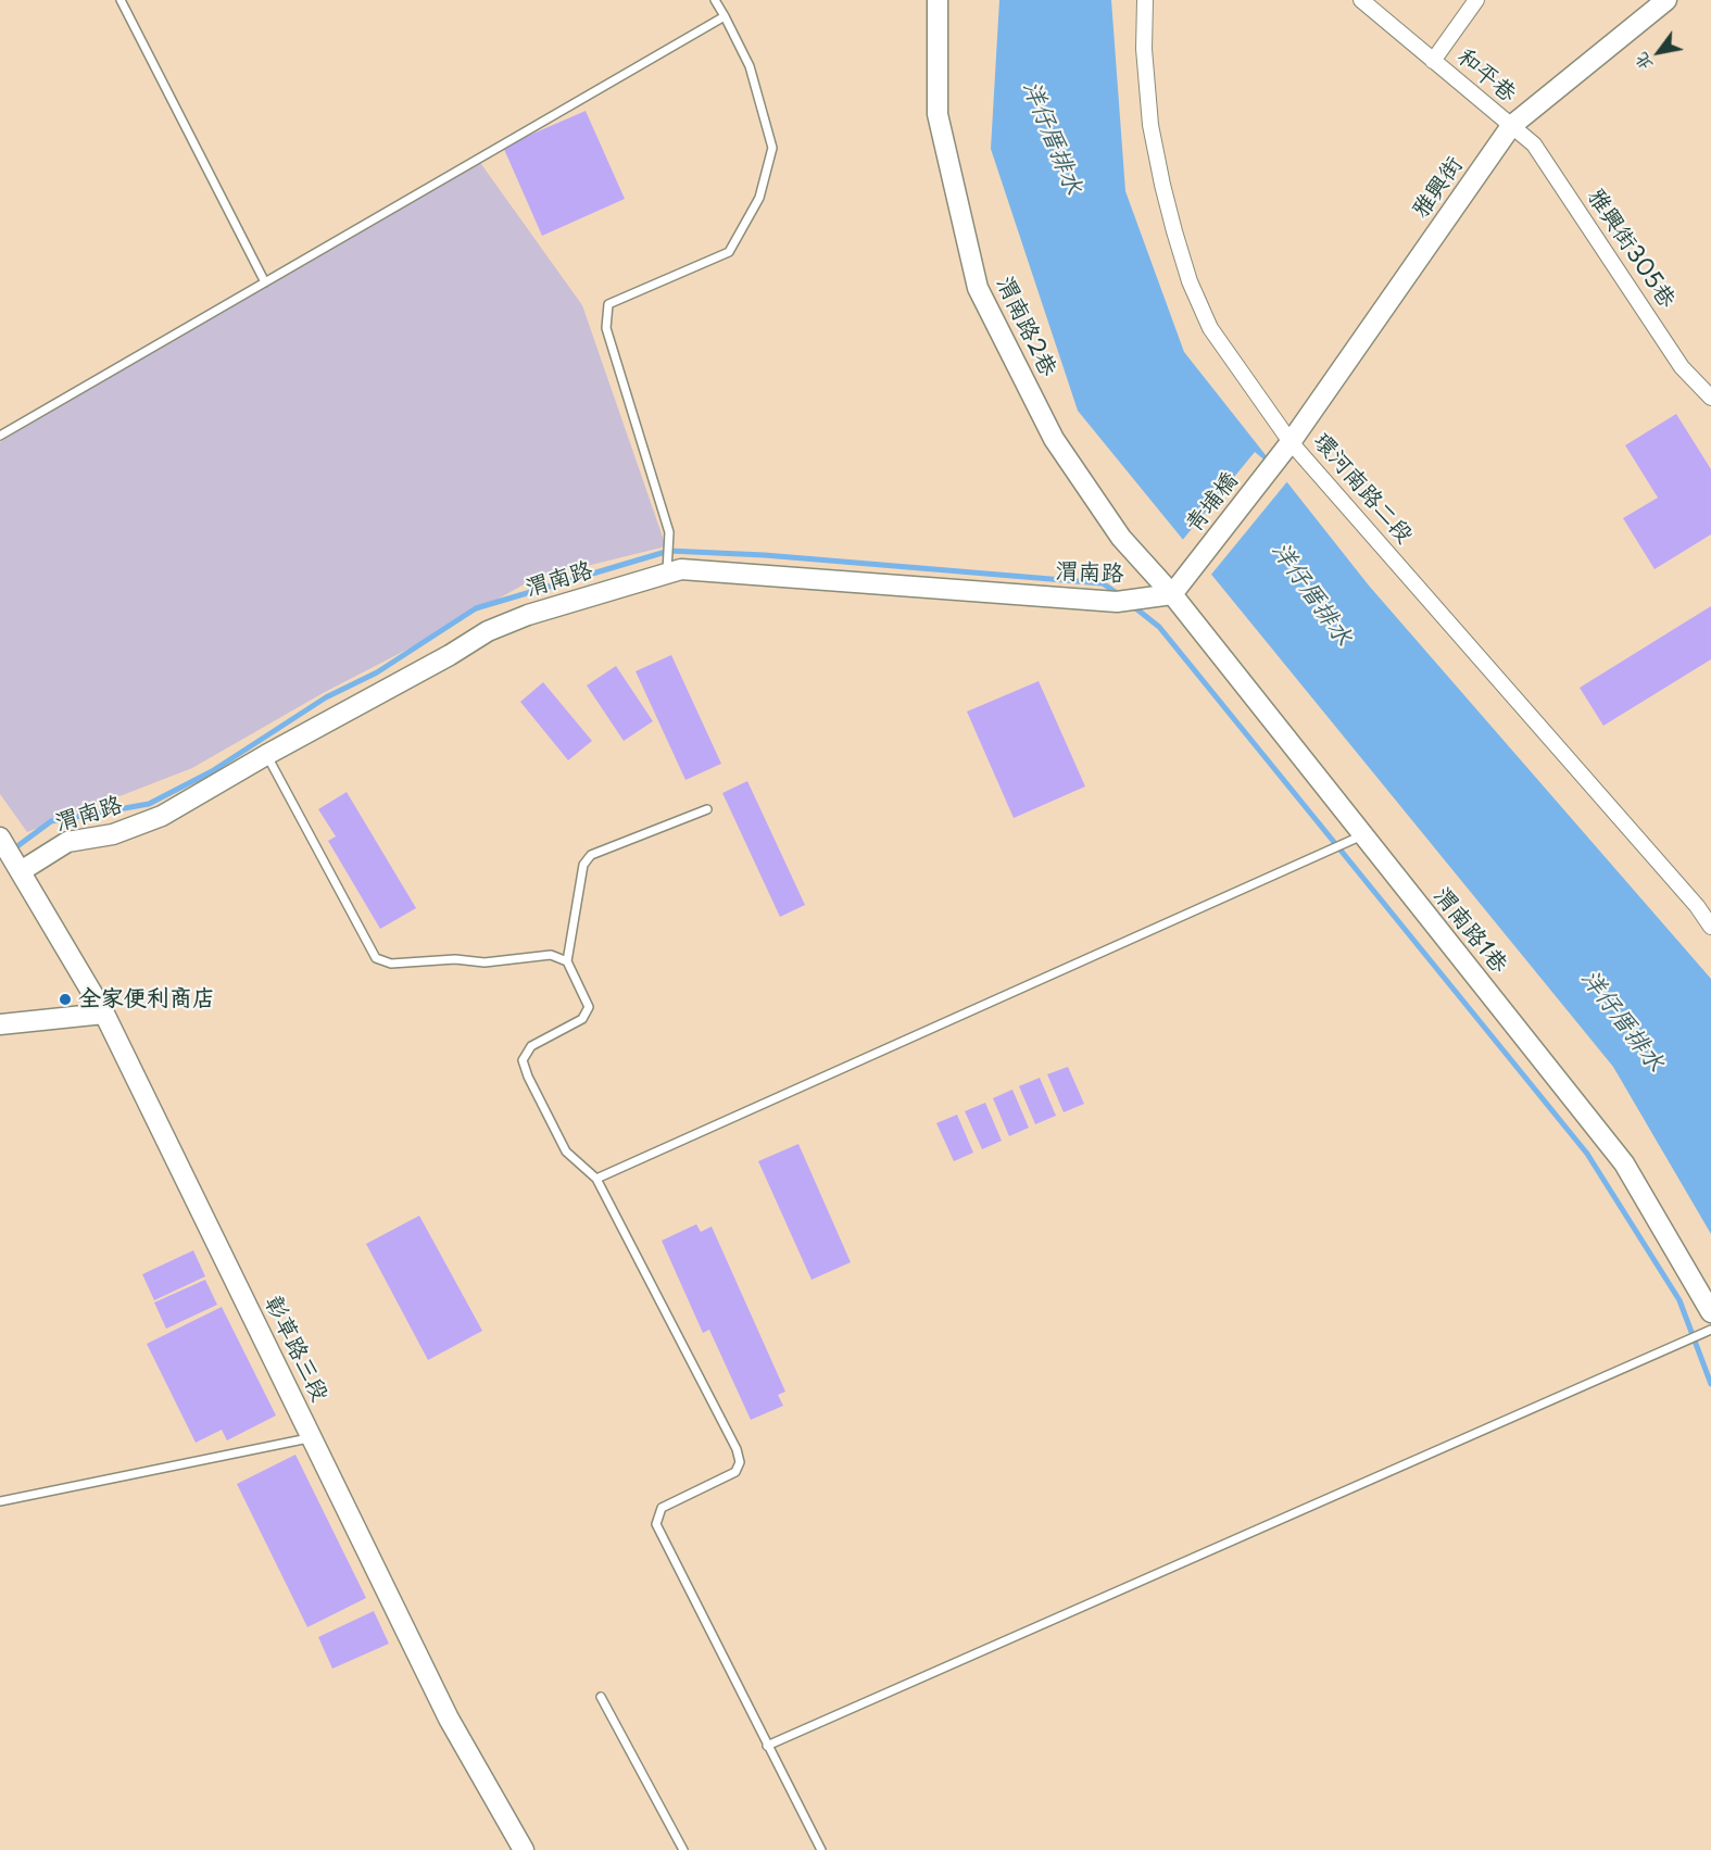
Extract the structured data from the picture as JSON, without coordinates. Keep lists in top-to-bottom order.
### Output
{
  "streets": {
    "street": [
      "和平巷",
      "雅興街",
      "雅興街305巷",
      "渭南路2巷",
      "環河南路二段",
      "青埔橋",
      "渭南路",
      "渭南路1巷",
      "彰草路三段"
    ]
  },
  "crossings": [
    ["和平巷", "雅興街"],
    ["和平巷", "雅興街305巷"],
    ["雅興街", "雅興街305巷"],
    ["雅興街", "環河南路二段"],
    ["雅興街", "青埔橋"],
    ["渭南路2巷", "青埔橋"],
    ["渭南路2巷", "渭南路"],
    ["渭南路2巷", "渭南路1巷"],
    ["環河南路二段", "青埔橋"],
    ["青埔橋", "渭南路"],
    ["青埔橋", "渭南路1巷"],
    ["渭南路", "渭南路1巷"],
    ["渭南路", "彰草路三段"]
  ],
  "water": ["洋仔厝排水"],
  "places": ["全家便利商店"],
  "north": "bottom left"
}
